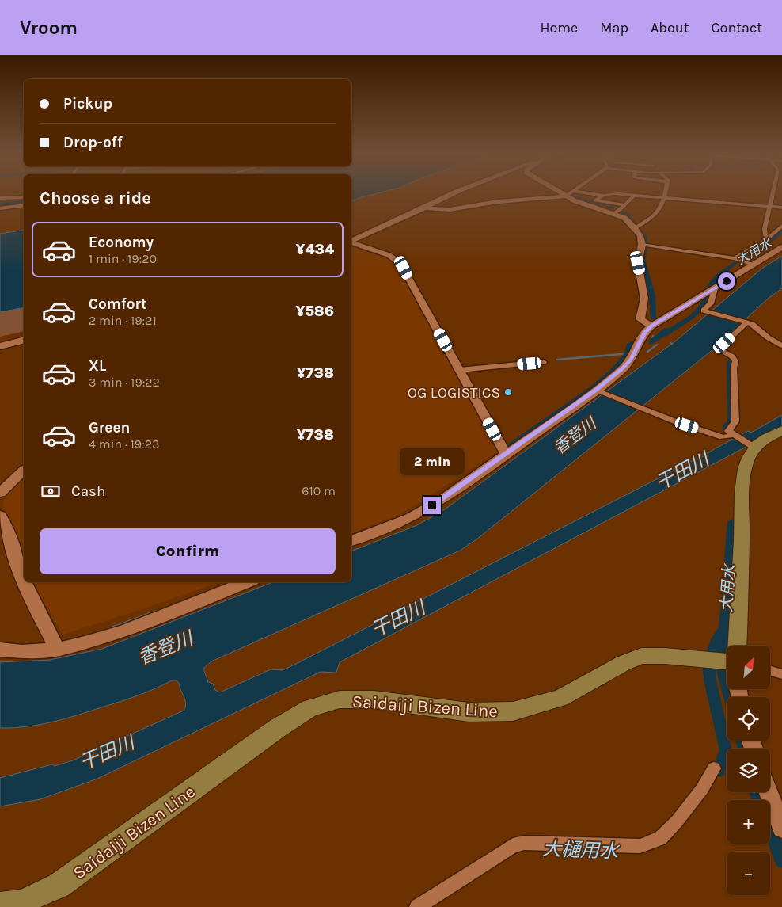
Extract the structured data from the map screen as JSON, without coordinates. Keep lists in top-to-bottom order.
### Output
{
  "streets": {
    "main road": ["Saidaiji Bizen Line"]
  },
  "water": [
    "大用水",
    "香登川",
    "干田川",
    "大樋用水"
  ],
  "places": ["OG LOGISTICS"],
  "north": "top right",
  "page": {
    "header": "Vroom",
    "nav": [
      "Home",
      "Map",
      "About",
      "Contact"
    ],
    "banner": ["Pickup", "Drop-off"],
    "heading": "Choose a ride",
    "list": [
      {
        "name": "Economy",
        "note": "1 min · 19:20",
        "value": "¥434"
      },
      {
        "name": "Comfort",
        "note": "2 min · 19:21",
        "value": "¥586"
      },
      {
        "name": "XL",
        "note": "3 min · 19:22",
        "value": "¥738"
      },
      {
        "name": "Green",
        "note": "4 min · 19:23",
        "value": "¥738"
      }
    ],
    "bubble": "2 min",
    "pay": ["Cash", "610 m"],
    "buttons": "Confirm",
    "map_buttons": ["+", "−"]
  }
}
